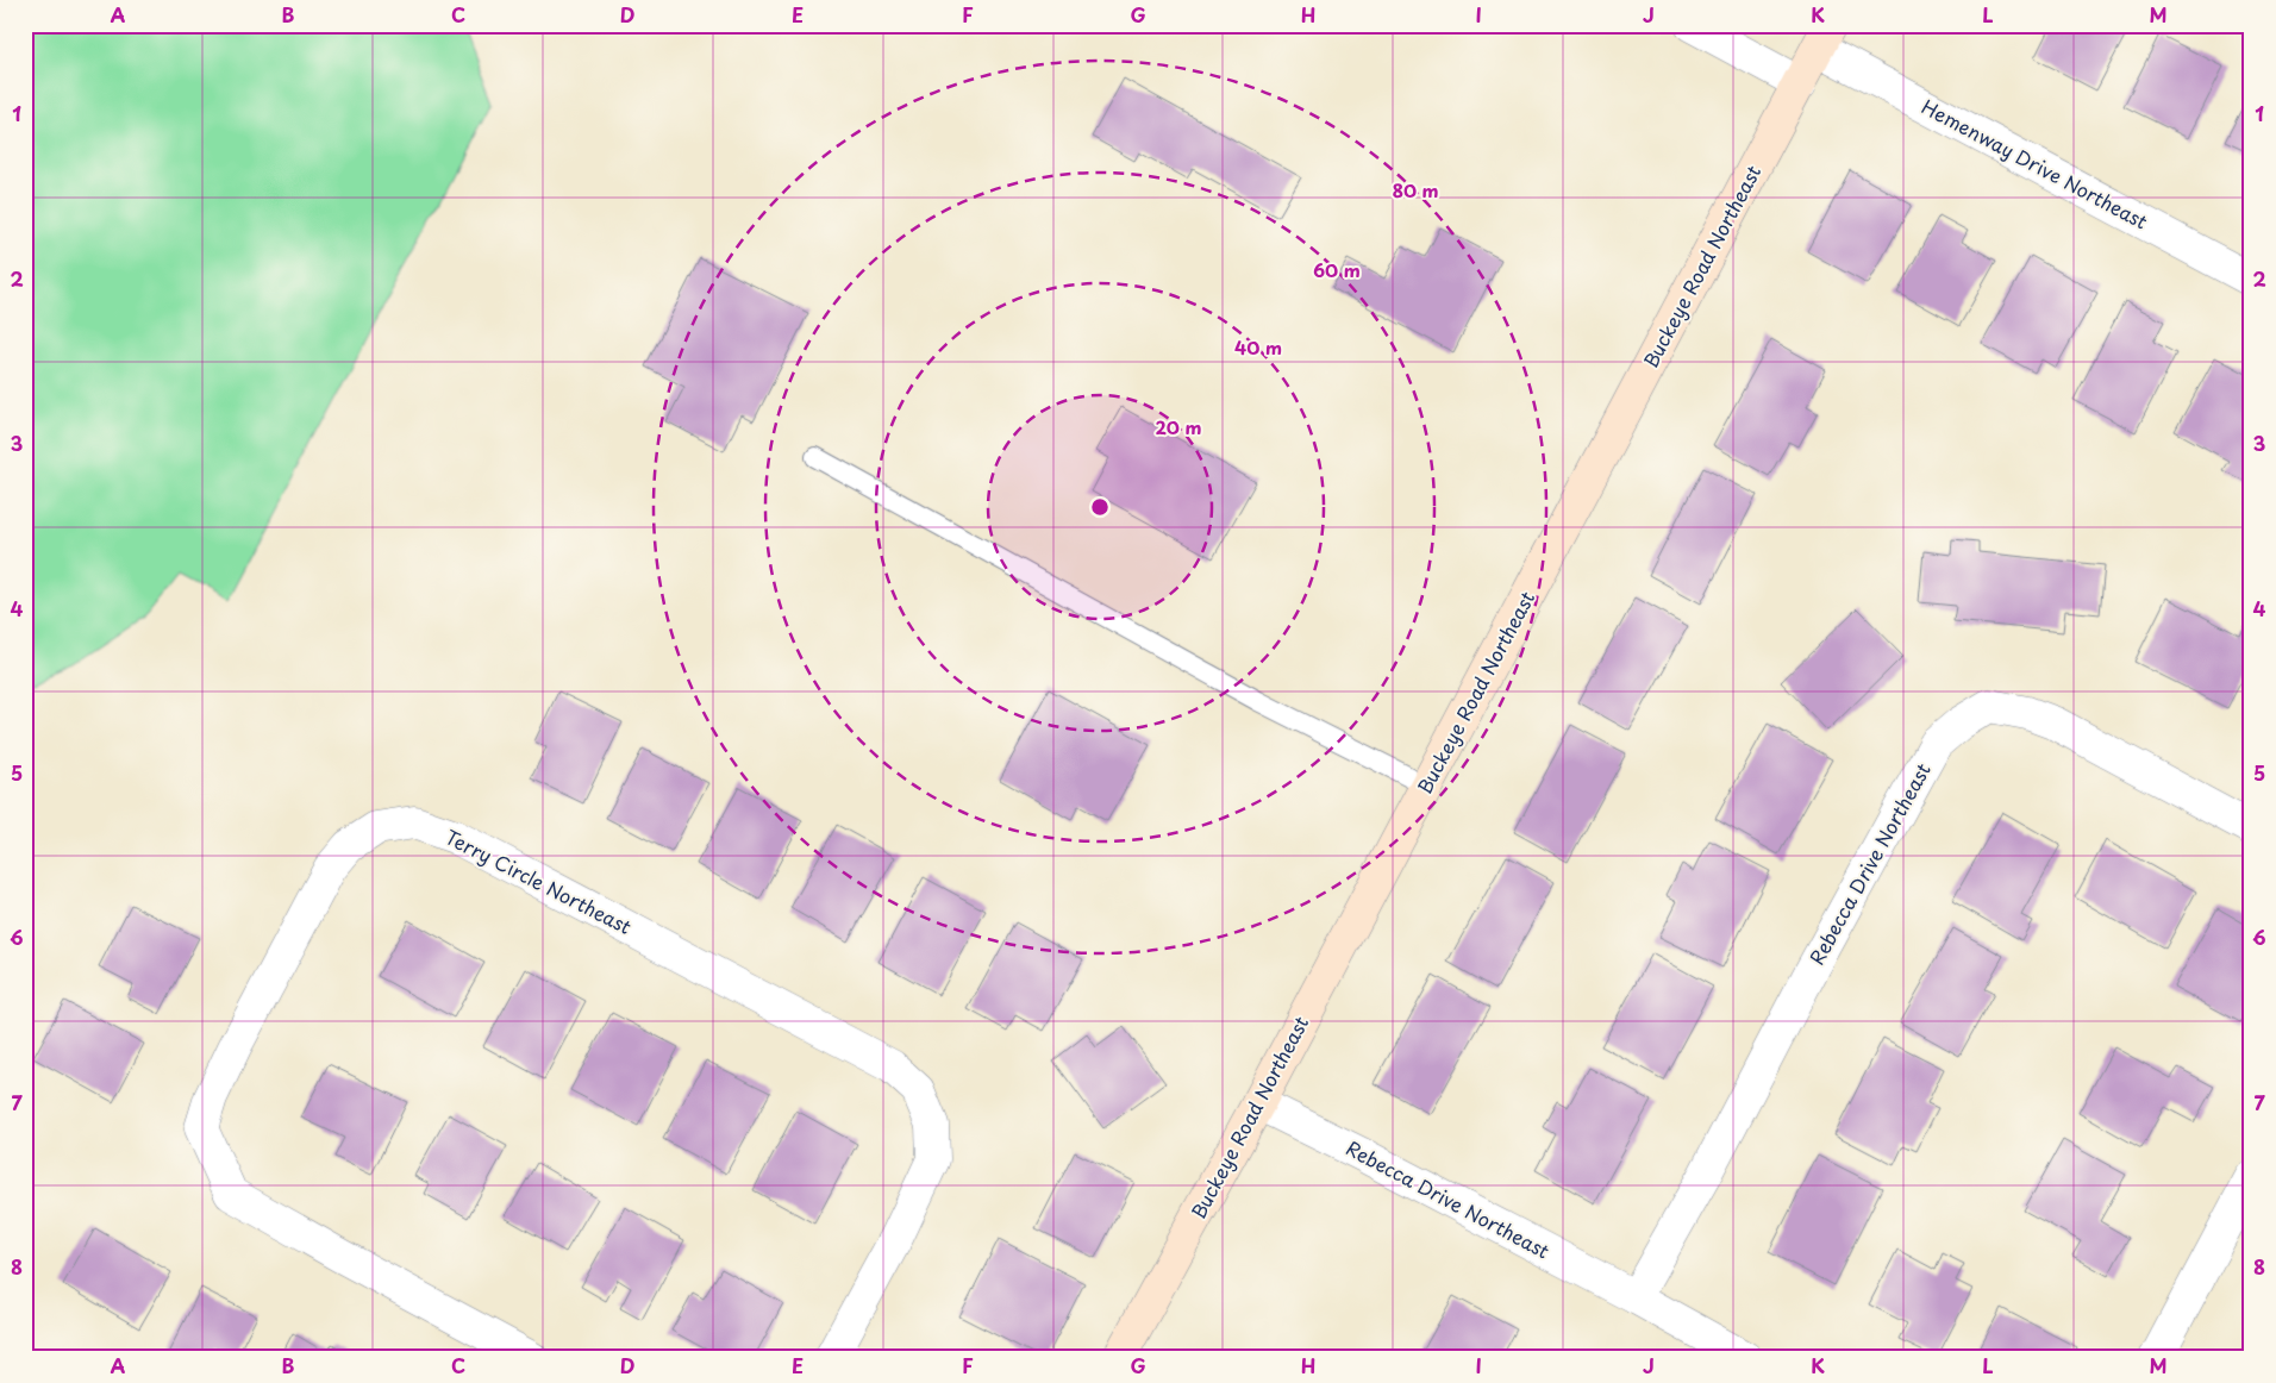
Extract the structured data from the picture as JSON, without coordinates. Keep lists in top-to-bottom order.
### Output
{
  "streets": {
    "street": [
      "Hemenway Drive Northeast",
      "Buckeye Road Northeast",
      "Rebecca Drive Northeast",
      "Terry Circle Northeast"
    ]
  },
  "crossings": [
    ["Hemenway Drive Northeast", "Buckeye Road Northeast"],
    ["Buckeye Road Northeast", "Rebecca Drive Northeast"]
  ],
  "grid": {
    "columns": [
      "A",
      "B",
      "C",
      "D",
      "E",
      "F",
      "G",
      "H",
      "I",
      "J",
      "K",
      "L",
      "M"
    ],
    "rows": [
      "1",
      "2",
      "3",
      "4",
      "5",
      "6",
      "7",
      "8"
    ]
  },
  "rings": [
    "80 m",
    "60 m",
    "40 m",
    "20 m"
  ]
}
